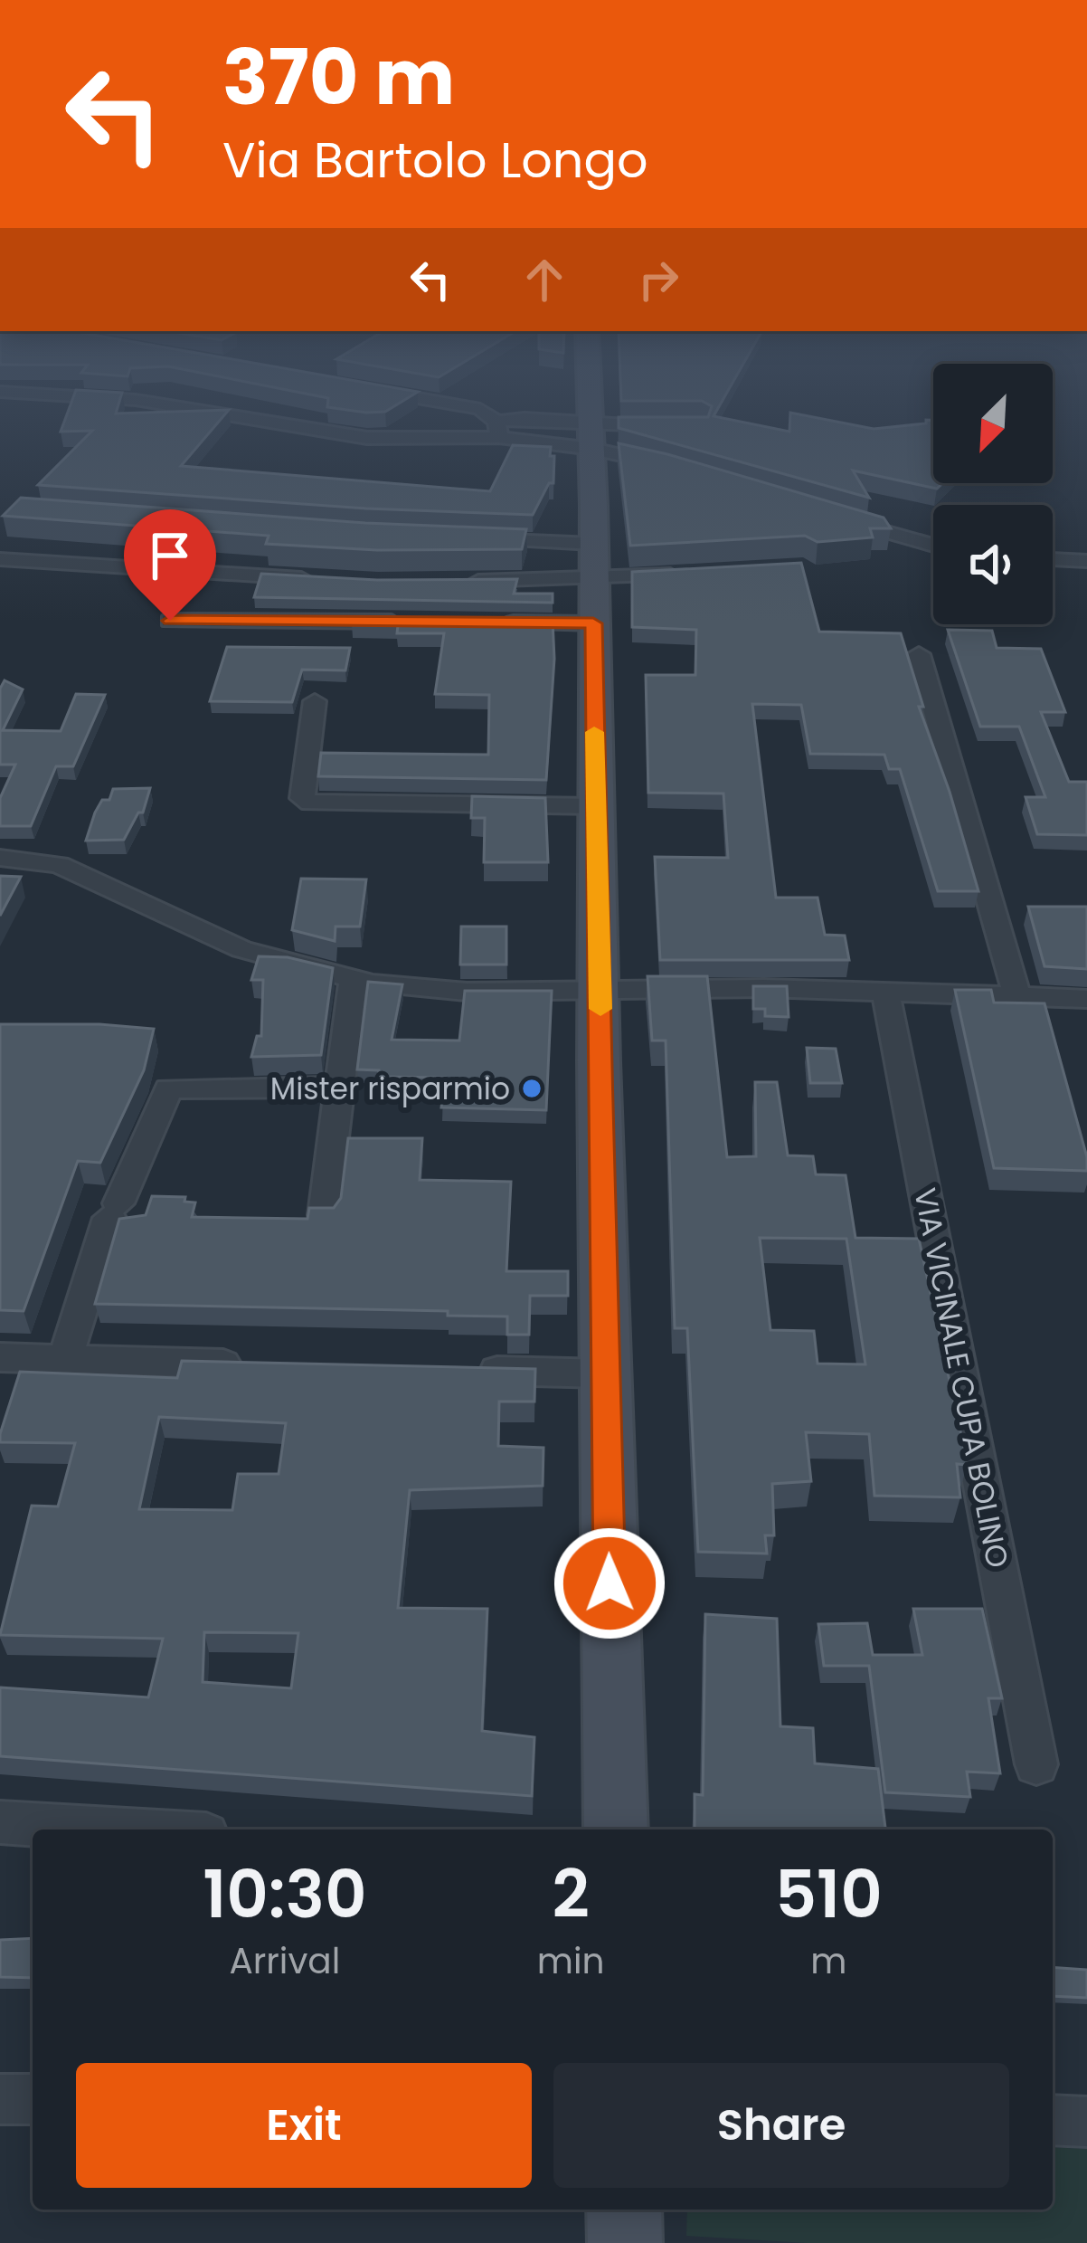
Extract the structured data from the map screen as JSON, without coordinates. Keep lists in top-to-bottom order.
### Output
{
  "streets": {
    "street": ["VIA VICINALE CUPA BOLINO"]
  },
  "places": ["Mister risparmio"],
  "north": "bottom left",
  "page": {
    "turn": ["370 m", "Via Bartolo Longo"],
    "eta": [
      "10:30",
      "Arrival",
      "2",
      "min",
      "510",
      "m"
    ],
    "buttons": ["Exit", "Share"]
  }
}
